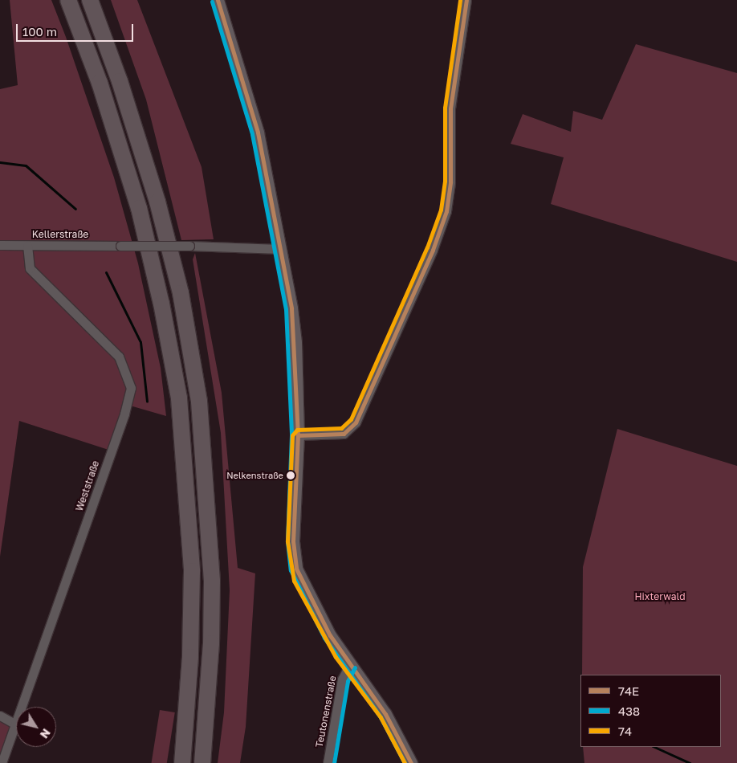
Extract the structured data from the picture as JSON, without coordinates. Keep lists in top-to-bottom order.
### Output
{
  "streets": {
    "street": ["Kellerstraße", "Weststraße", "Teutonenstraße"]
  },
  "crossings": [
    ["Kellerstraße", "Weststraße"]
  ],
  "parks": ["Hixterwald"],
  "places": ["Nelkenstraße"],
  "lines": ["transit line 74E", "transit line 74", "transit line 438"],
  "legend": ["74E", "438", "74"],
  "scale_bar": "100 m",
  "north": "bottom right"
}
